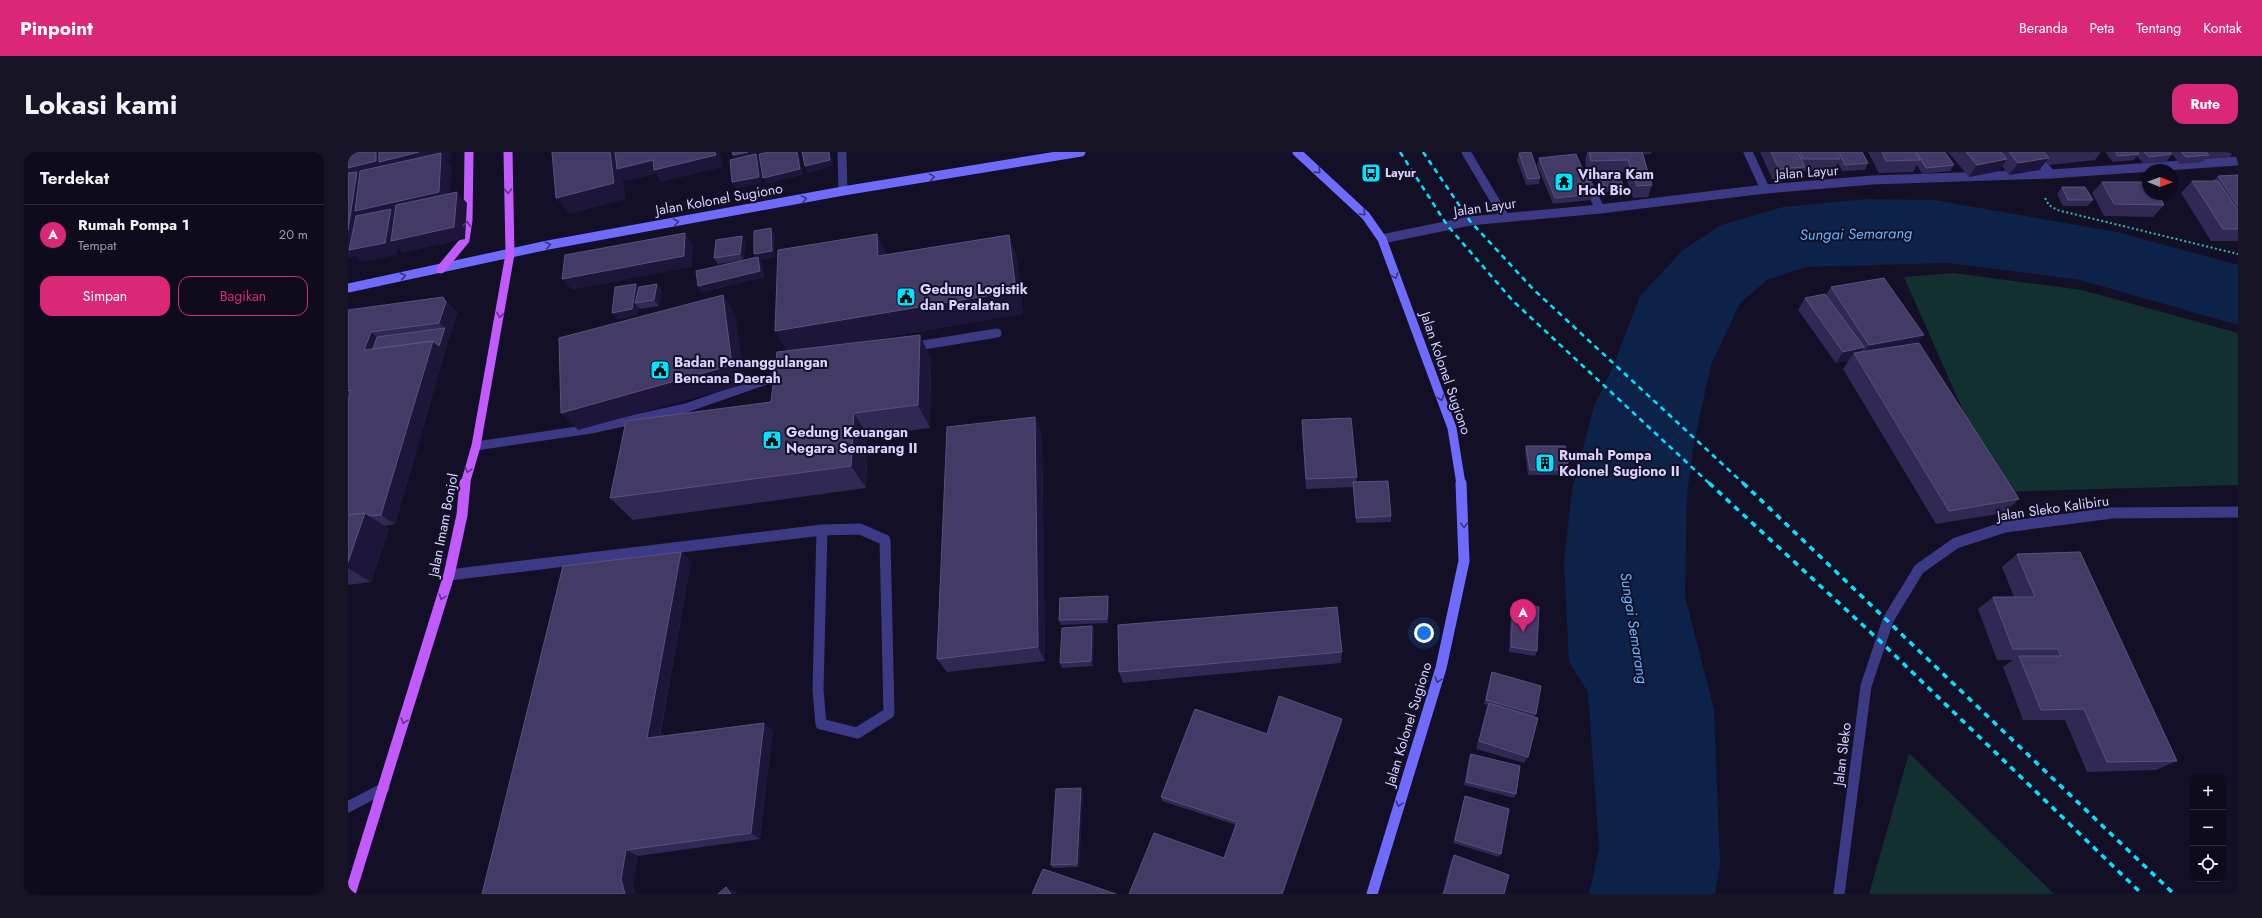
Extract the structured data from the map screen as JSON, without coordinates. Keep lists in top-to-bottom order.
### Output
{
  "streets": {
    "main road": ["Jalan Kolonel Sugiono", "Jalan Imam Bonjol"],
    "street": ["Jalan Layur", "Jalan Sleko Kalibiru", "Jalan Sleko"]
  },
  "crossings": [
    ["Jalan Layur", "Jalan Kolonel Sugiono"],
    ["Jalan Kolonel Sugiono", "Jalan Imam Bonjol"],
    ["Jalan Sleko Kalibiru", "Jalan Sleko"]
  ],
  "one_way": ["Jalan Imam Bonjol"],
  "water": ["Sungai Semarang"],
  "places": {
    "bus stop": ["Layur"],
    "temple": ["Vihara Kam Hok Bio"],
    "public building": ["Gedung Logistik dan Peralatan", "Badan Penanggulangan Bencana Daerah", "Gedung Keuangan Negara Semarang II"],
    "building": ["Rumah Pompa Kolonel Sugiono II"]
  },
  "north": "right",
  "page": {
    "header": "Pinpoint",
    "nav": [
      "Beranda",
      "Peta",
      "Tentang",
      "Kontak"
    ],
    "title": "Lokasi kami",
    "buttons": [
      "Rute",
      ["Simpan", "Bagikan"]
    ],
    "heading": "Terdekat",
    "list": [
      {
        "mark": "A",
        "name": "Rumah Pompa 1",
        "note": "Tempat",
        "value": "20 m"
      }
    ],
    "pins": "A",
    "map_buttons": ["+", "−"]
  }
}
